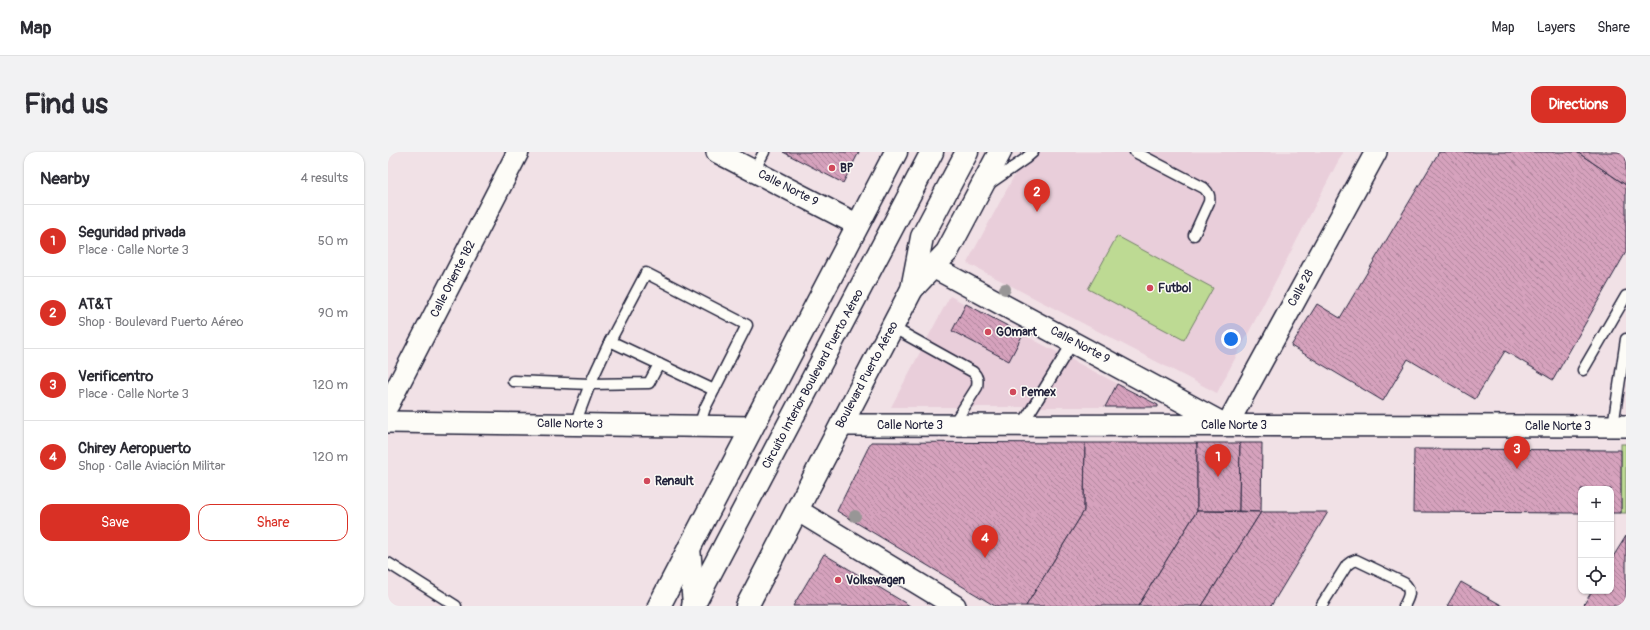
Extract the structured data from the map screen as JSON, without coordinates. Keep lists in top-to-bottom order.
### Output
{
  "streets": {
    "main road": ["Boulevard Puerto Aéreo", "Circuito Interior Boulevard Puerto Aéreo"],
    "street": [
      "Calle Norte 9",
      "Calle Oriente 182",
      "Calle 28",
      "Calle Norte 3"
    ]
  },
  "crossings": [
    ["Calle Norte 9", "Calle 28"],
    ["Calle Norte 9", "Boulevard Puerto Aéreo"],
    ["Calle Norte 9", "Calle Norte 3"],
    ["Calle 28", "Calle Norte 3"],
    ["Boulevard Puerto Aéreo", "Calle Norte 3"]
  ],
  "places": [
    "BP",
    "Futbol",
    "GOmart",
    "Pemex",
    "Renault",
    "Volkswagen"
  ],
  "page": {
    "header": "Map",
    "nav": ["Map", "Layers", "Share"],
    "buttons": [
      "Directions",
      ["Save", "Share"]
    ],
    "title": "Find us",
    "heading": ["Nearby", "4 results"],
    "pins": [
      "2",
      "3",
      "1",
      "4"
    ],
    "list": [
      {
        "mark": "1",
        "name": "Seguridad privada",
        "note": "Place · Calle Norte 3",
        "value": "50 m"
      },
      {
        "mark": "2",
        "name": "AT&T",
        "note": "Shop · Boulevard Puerto Aéreo",
        "value": "90 m"
      },
      {
        "mark": "3",
        "name": "Verificentro",
        "note": "Place · Calle Norte 3",
        "value": "120 m"
      },
      {
        "mark": "4",
        "name": "Chirey Aeropuerto",
        "note": "Shop · Calle Aviación Militar",
        "value": "120 m"
      }
    ],
    "map_buttons": ["+", "−"]
  }
}
